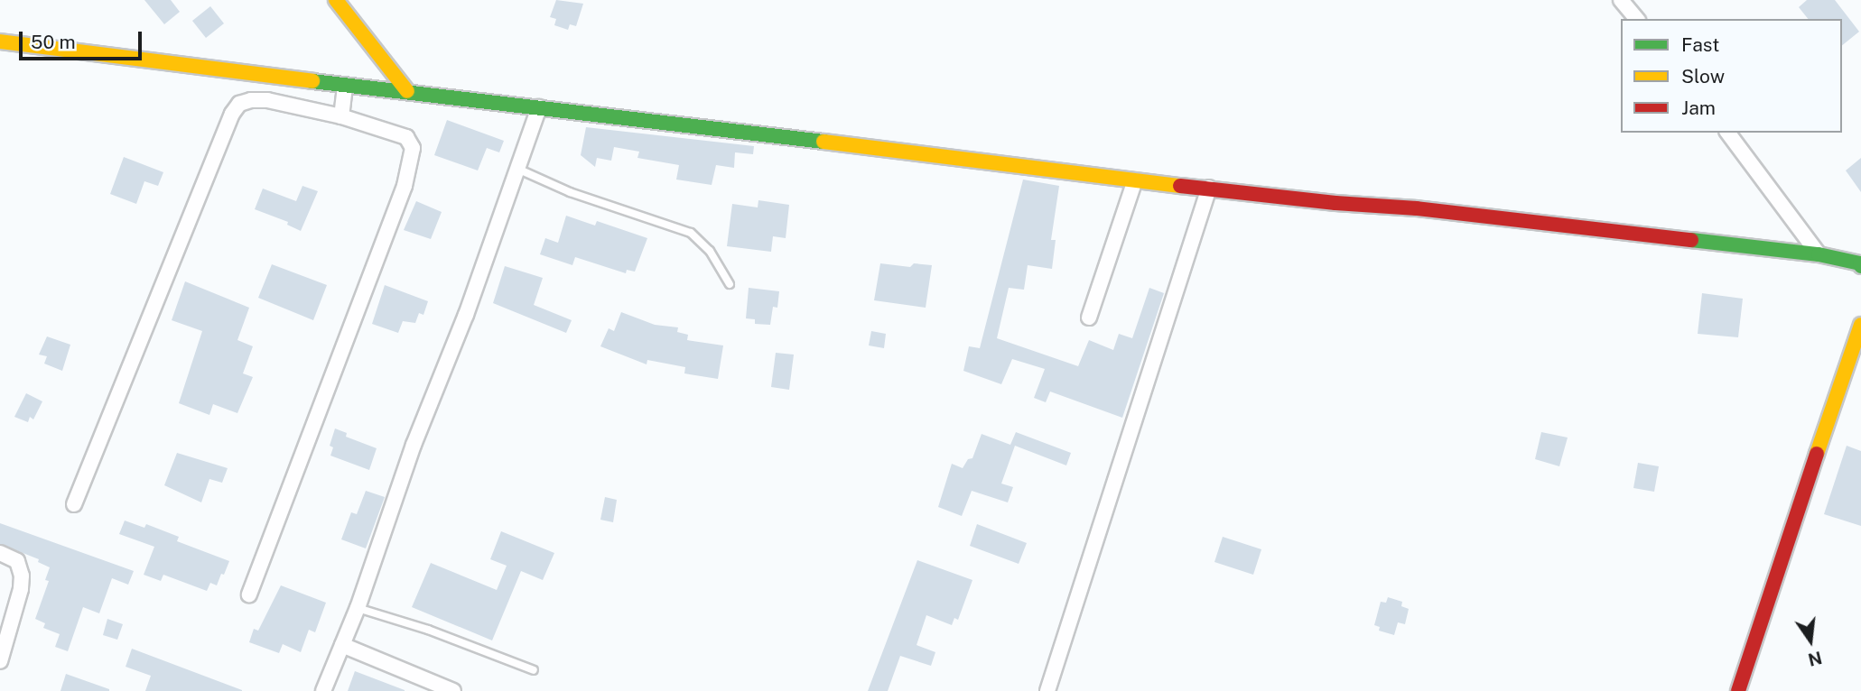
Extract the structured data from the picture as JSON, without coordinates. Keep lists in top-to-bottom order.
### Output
{
  "legend": ["Fast", "Slow", "Jam"],
  "scale_bar": "50 m",
  "north": "bottom"
}
